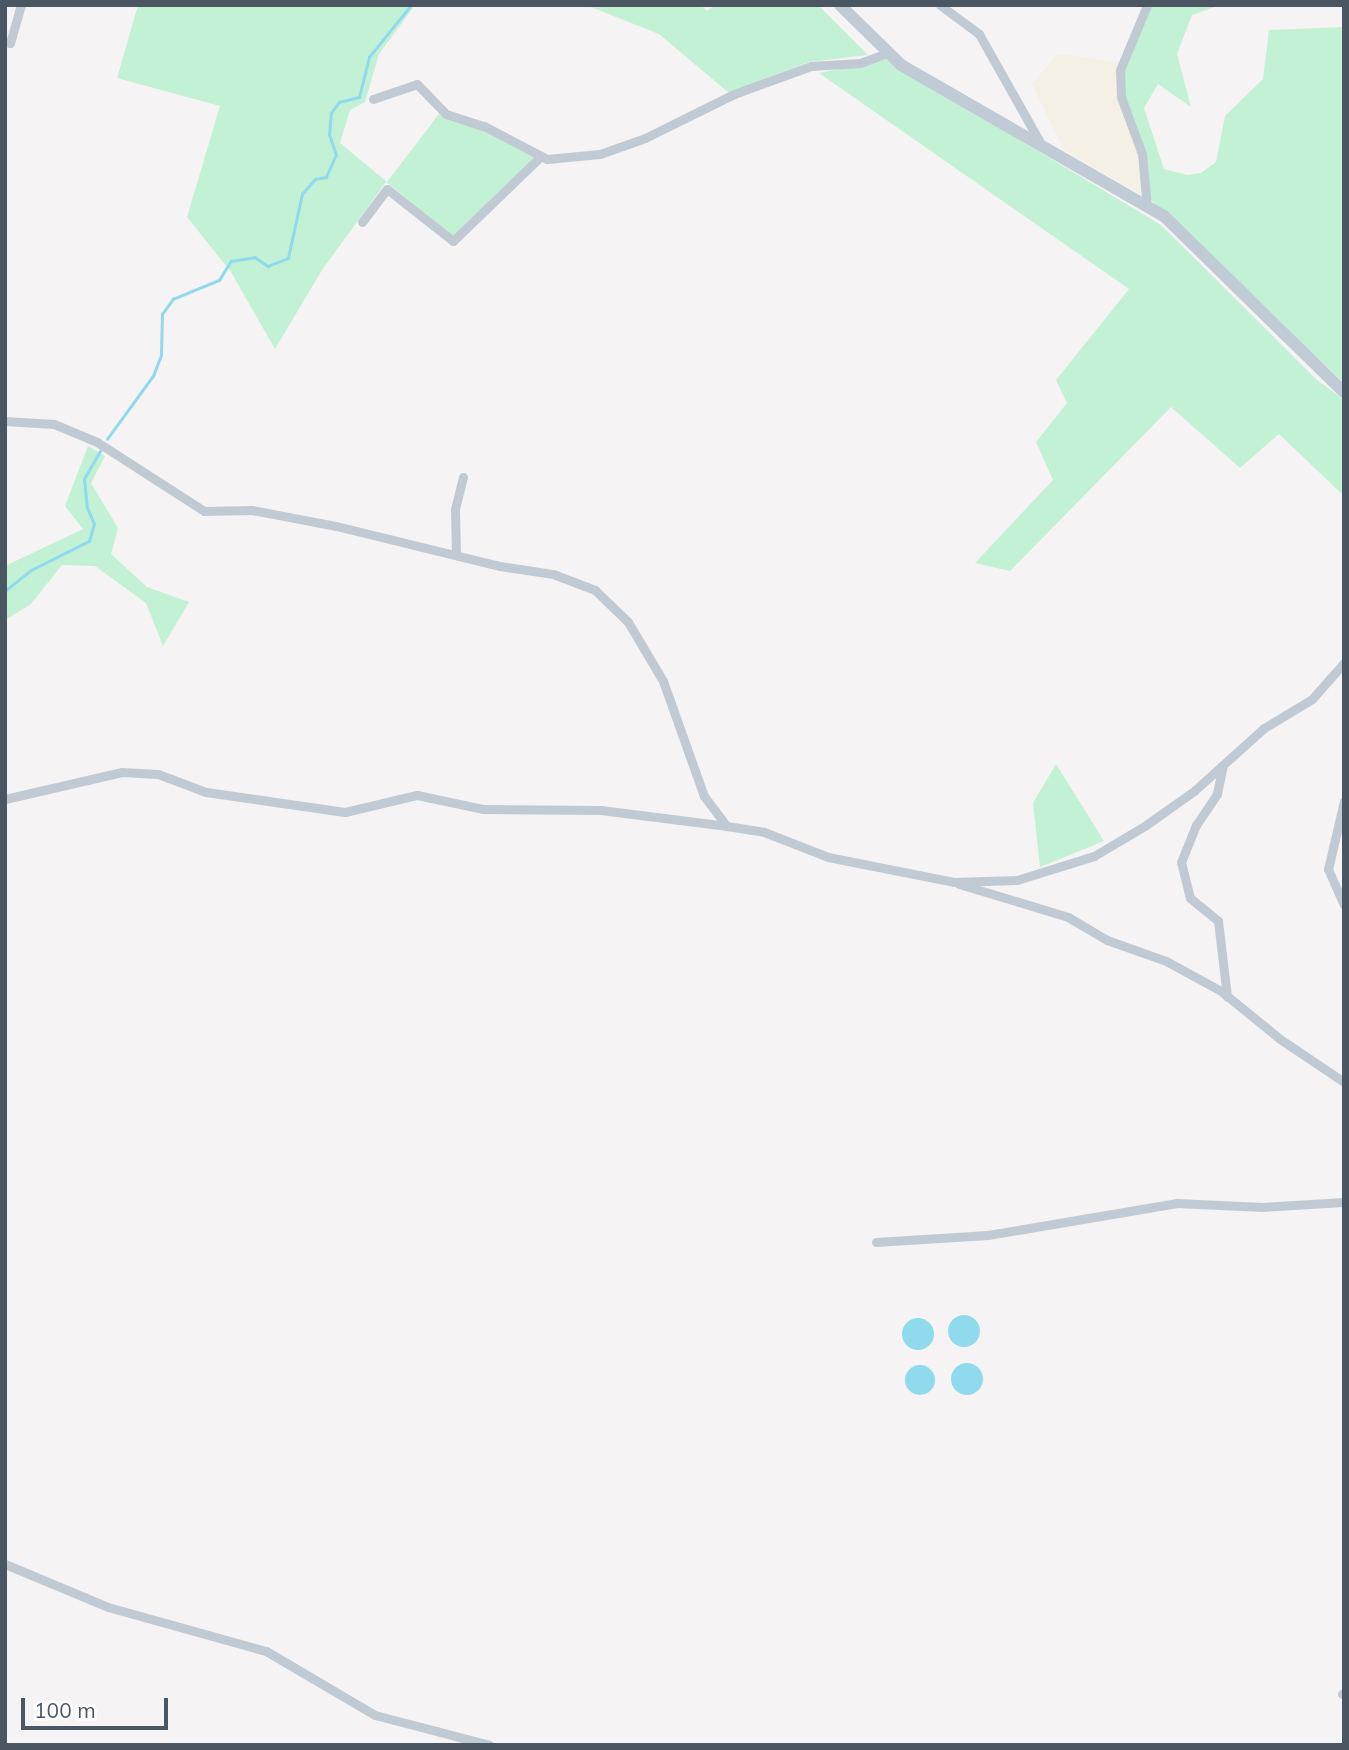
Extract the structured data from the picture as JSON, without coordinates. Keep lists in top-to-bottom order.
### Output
{
  "scale_bar": "100 m"
}
